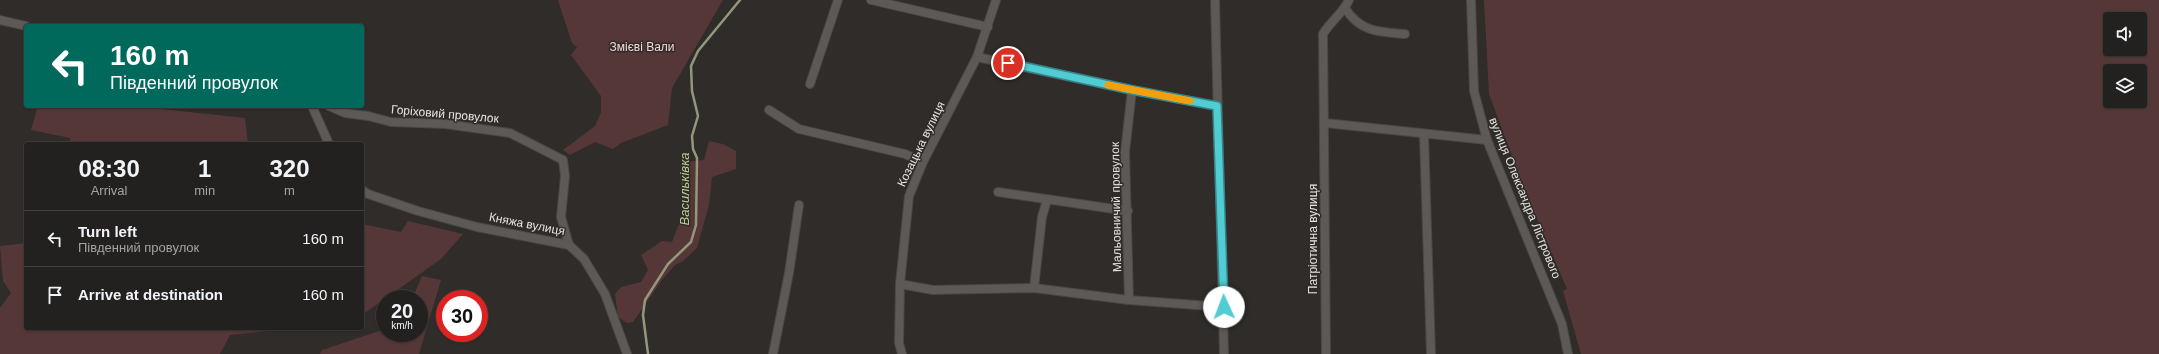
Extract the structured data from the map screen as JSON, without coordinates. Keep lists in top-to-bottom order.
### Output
{
  "streets": {
    "street": [
      "Горіховий провулок",
      "Козацька вулиця",
      "вулиця Олександра Лістрового",
      "Мальовничий провулок",
      "Княжа вулиця",
      "Патріотична вулиця"
    ]
  },
  "crossings": [
    ["Горіховий провулок", "Княжа вулиця"]
  ],
  "water": ["Васильківка"],
  "parks": ["Змієві Вали"],
  "page": {
    "turn": ["160 m", "Південний провулок"],
    "eta": [
      "08:30",
      "Arrival",
      "1",
      "min",
      "320",
      "m"
    ],
    "list": [
      {
        "name": "Turn left",
        "note": "Південний провулок",
        "value": "160 m"
      },
      {
        "name": "Arrive at destination",
        "value": "160 m"
      }
    ],
    "speed": "20 km/h",
    "limit": "30"
  }
}
